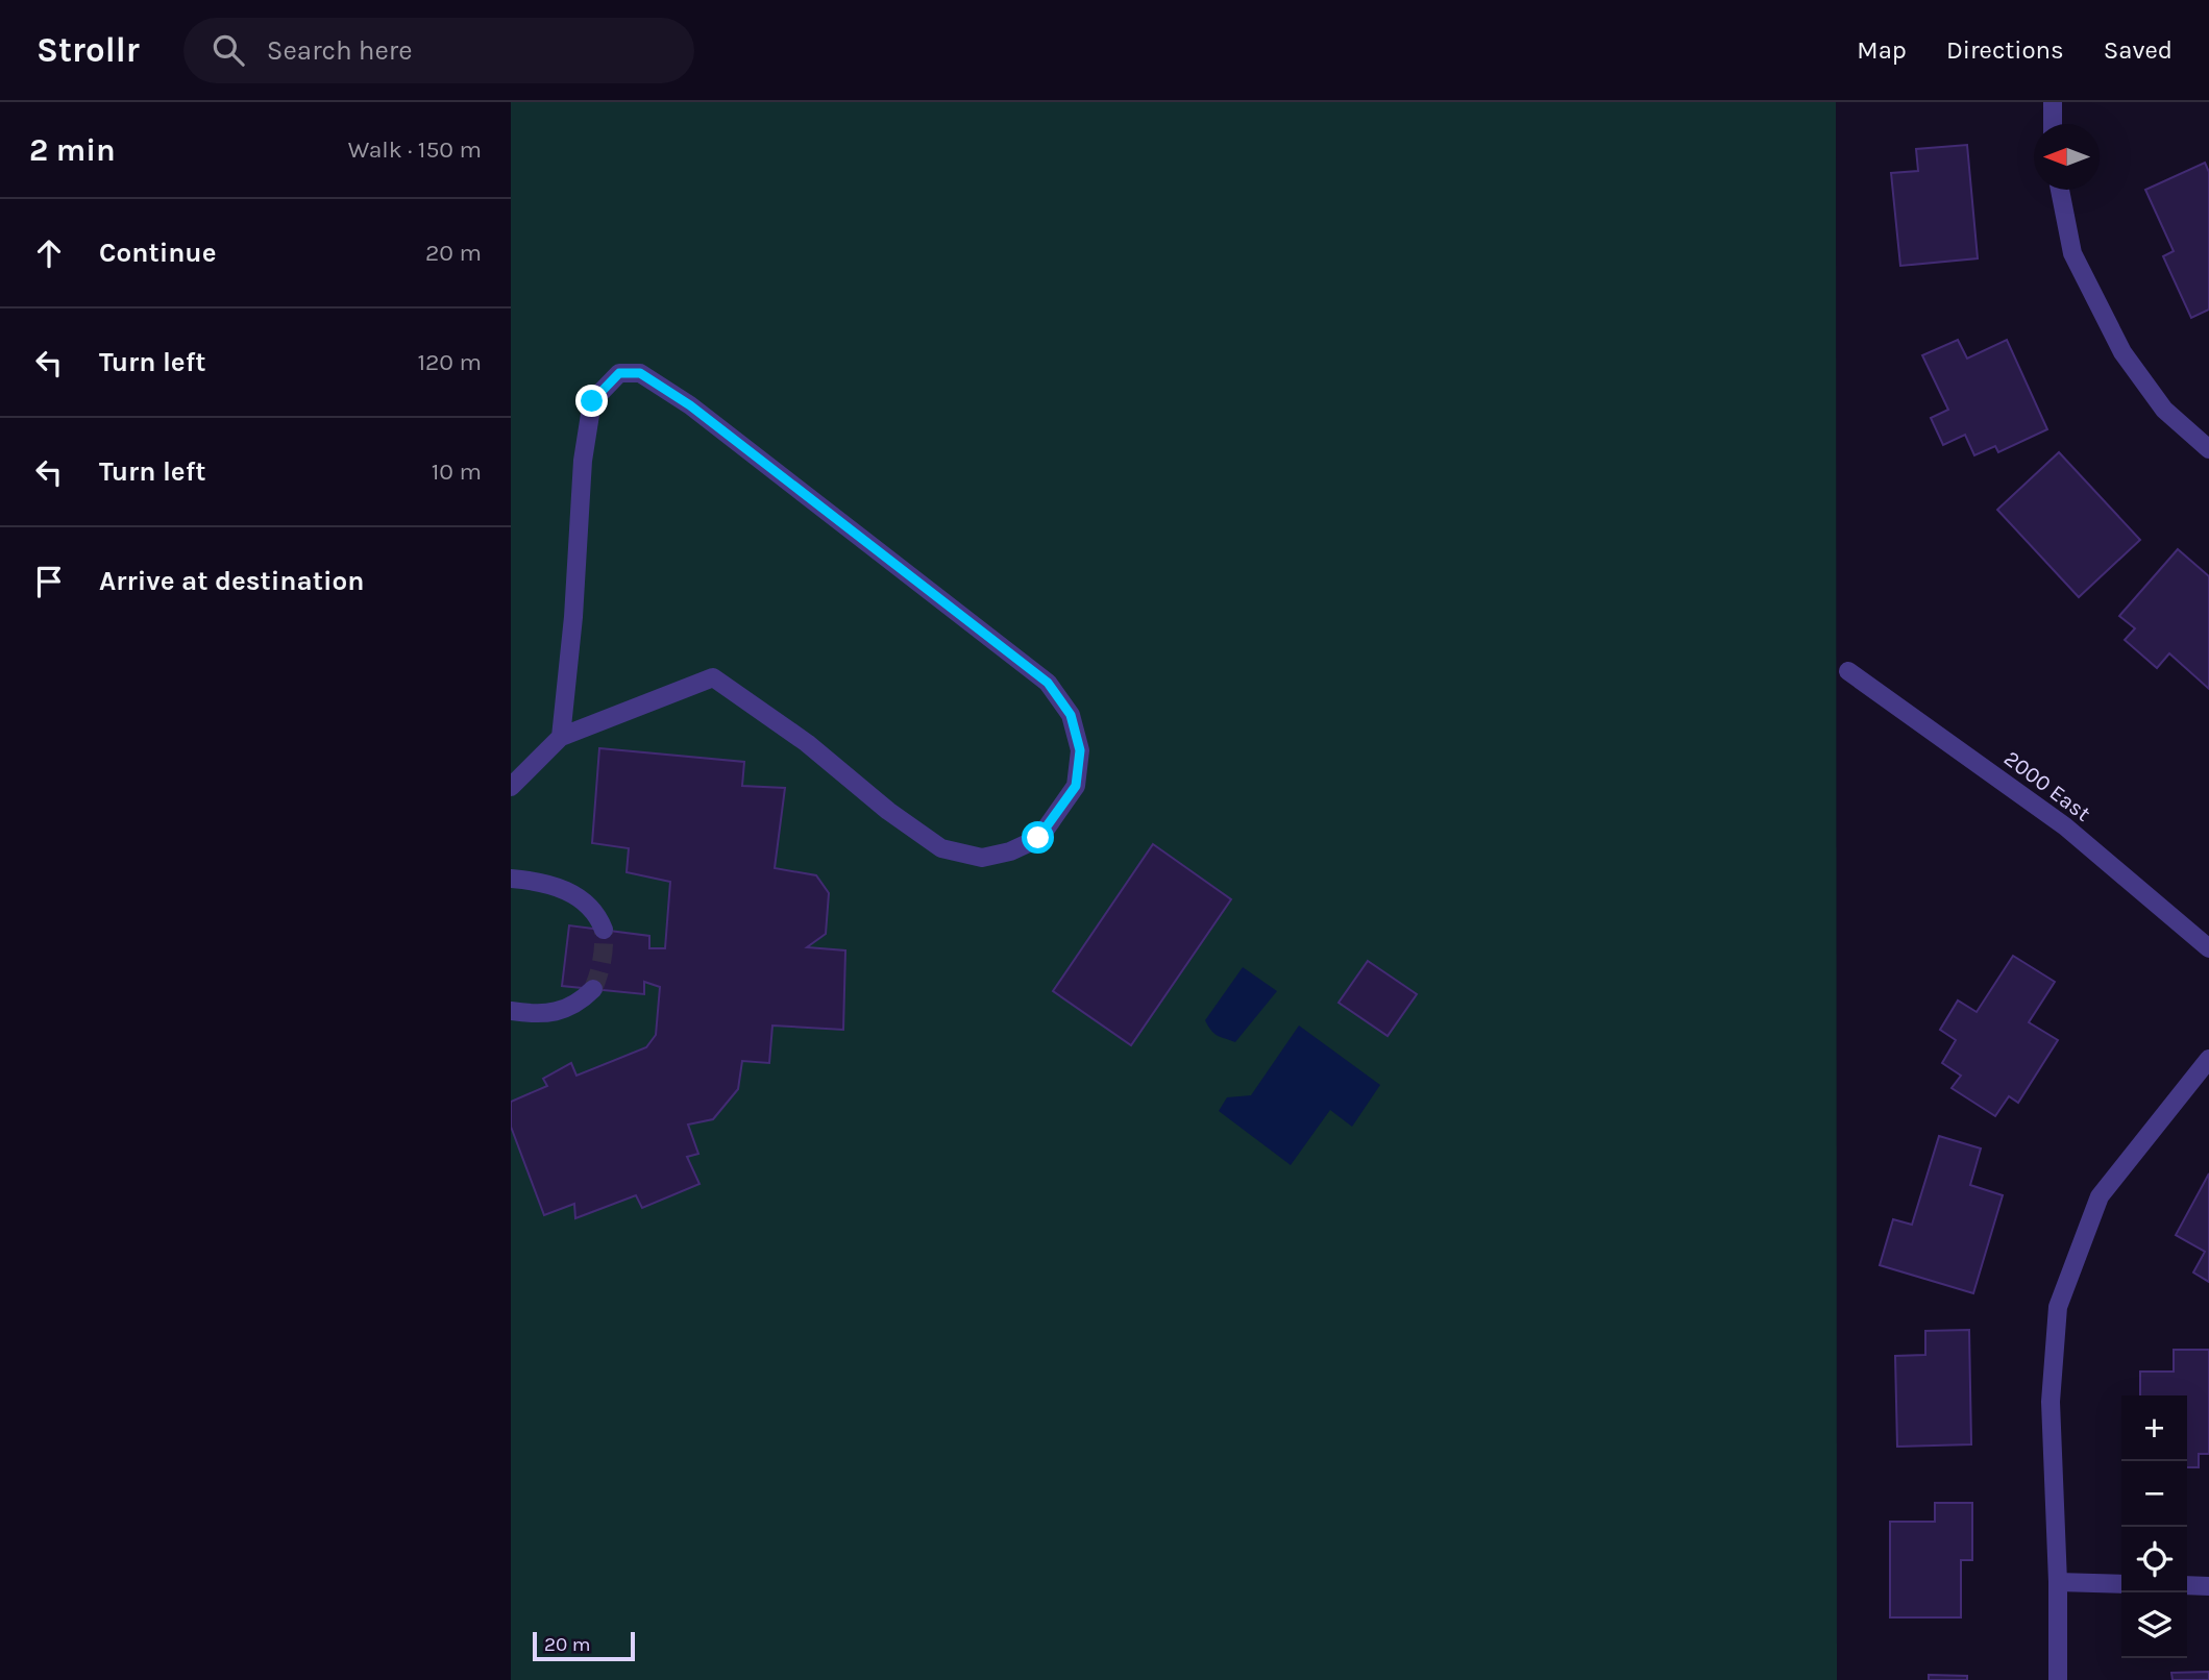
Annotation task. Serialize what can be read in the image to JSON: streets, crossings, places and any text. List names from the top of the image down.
{
  "streets": {
    "street": ["2000 East"]
  },
  "scale_bar": "20 m",
  "north": "left",
  "page": {
    "header": "Strollr",
    "search": "Search here",
    "nav": ["Map", "Directions", "Saved"],
    "heading": ["2 min", "Walk · 150 m"],
    "list": [
      ["Continue", "20 m"],
      ["Turn left", "120 m"],
      ["Turn left", "10 m"],
      "Arrive at destination"
    ],
    "map_buttons": ["+", "−"],
    "scale": "20 m"
  }
}
